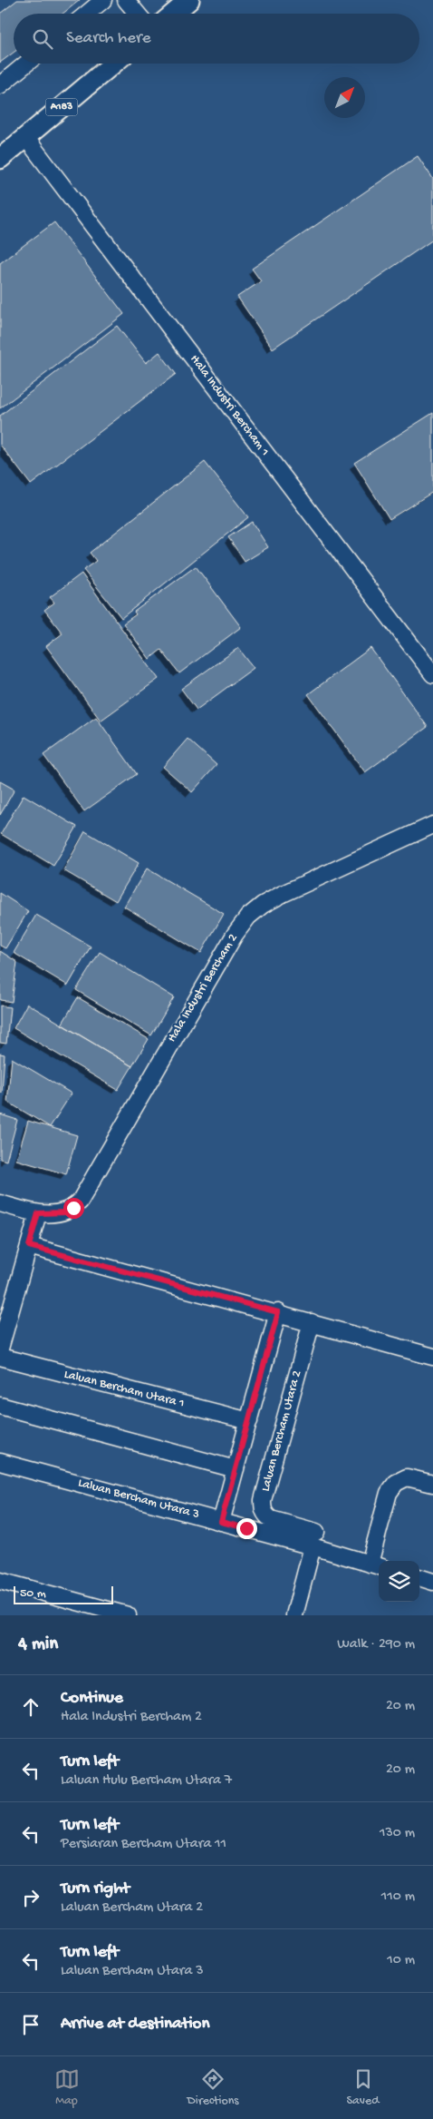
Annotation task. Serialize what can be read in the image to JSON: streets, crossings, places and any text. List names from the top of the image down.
{
  "streets": {
    "main road": ["A183"],
    "street": [
      "Hala Industri Bercham 1",
      "Hala Industri Bercham 2",
      "Laluan Bercham Utara 1",
      "Laluan Bercham Utara 2",
      "Laluan Bercham Utara 3"
    ]
  },
  "crossings": [
    ["A183", "Hala Industri Bercham 1"],
    ["Laluan Bercham Utara 2", "Laluan Bercham Utara 3"]
  ],
  "scale_bar": "50 m",
  "north": "top right",
  "page": {
    "search": "Search here",
    "scale": "50 m",
    "heading": ["4 min", "Walk · 290 m"],
    "list": [
      ["Continue", "Hala Industri Bercham 2", "20 m"],
      ["Turn left", "Laluan Hulu Bercham Utara 7", "20 m"],
      ["Turn left", "Persiaran Bercham Utara 11", "130 m"],
      ["Turn right", "Laluan Bercham Utara 2", "110 m"],
      ["Turn left", "Laluan Bercham Utara 3", "10 m"],
      "Arrive at destination"
    ],
    "nav": ["Map", "Directions", "Saved"]
  }
}
